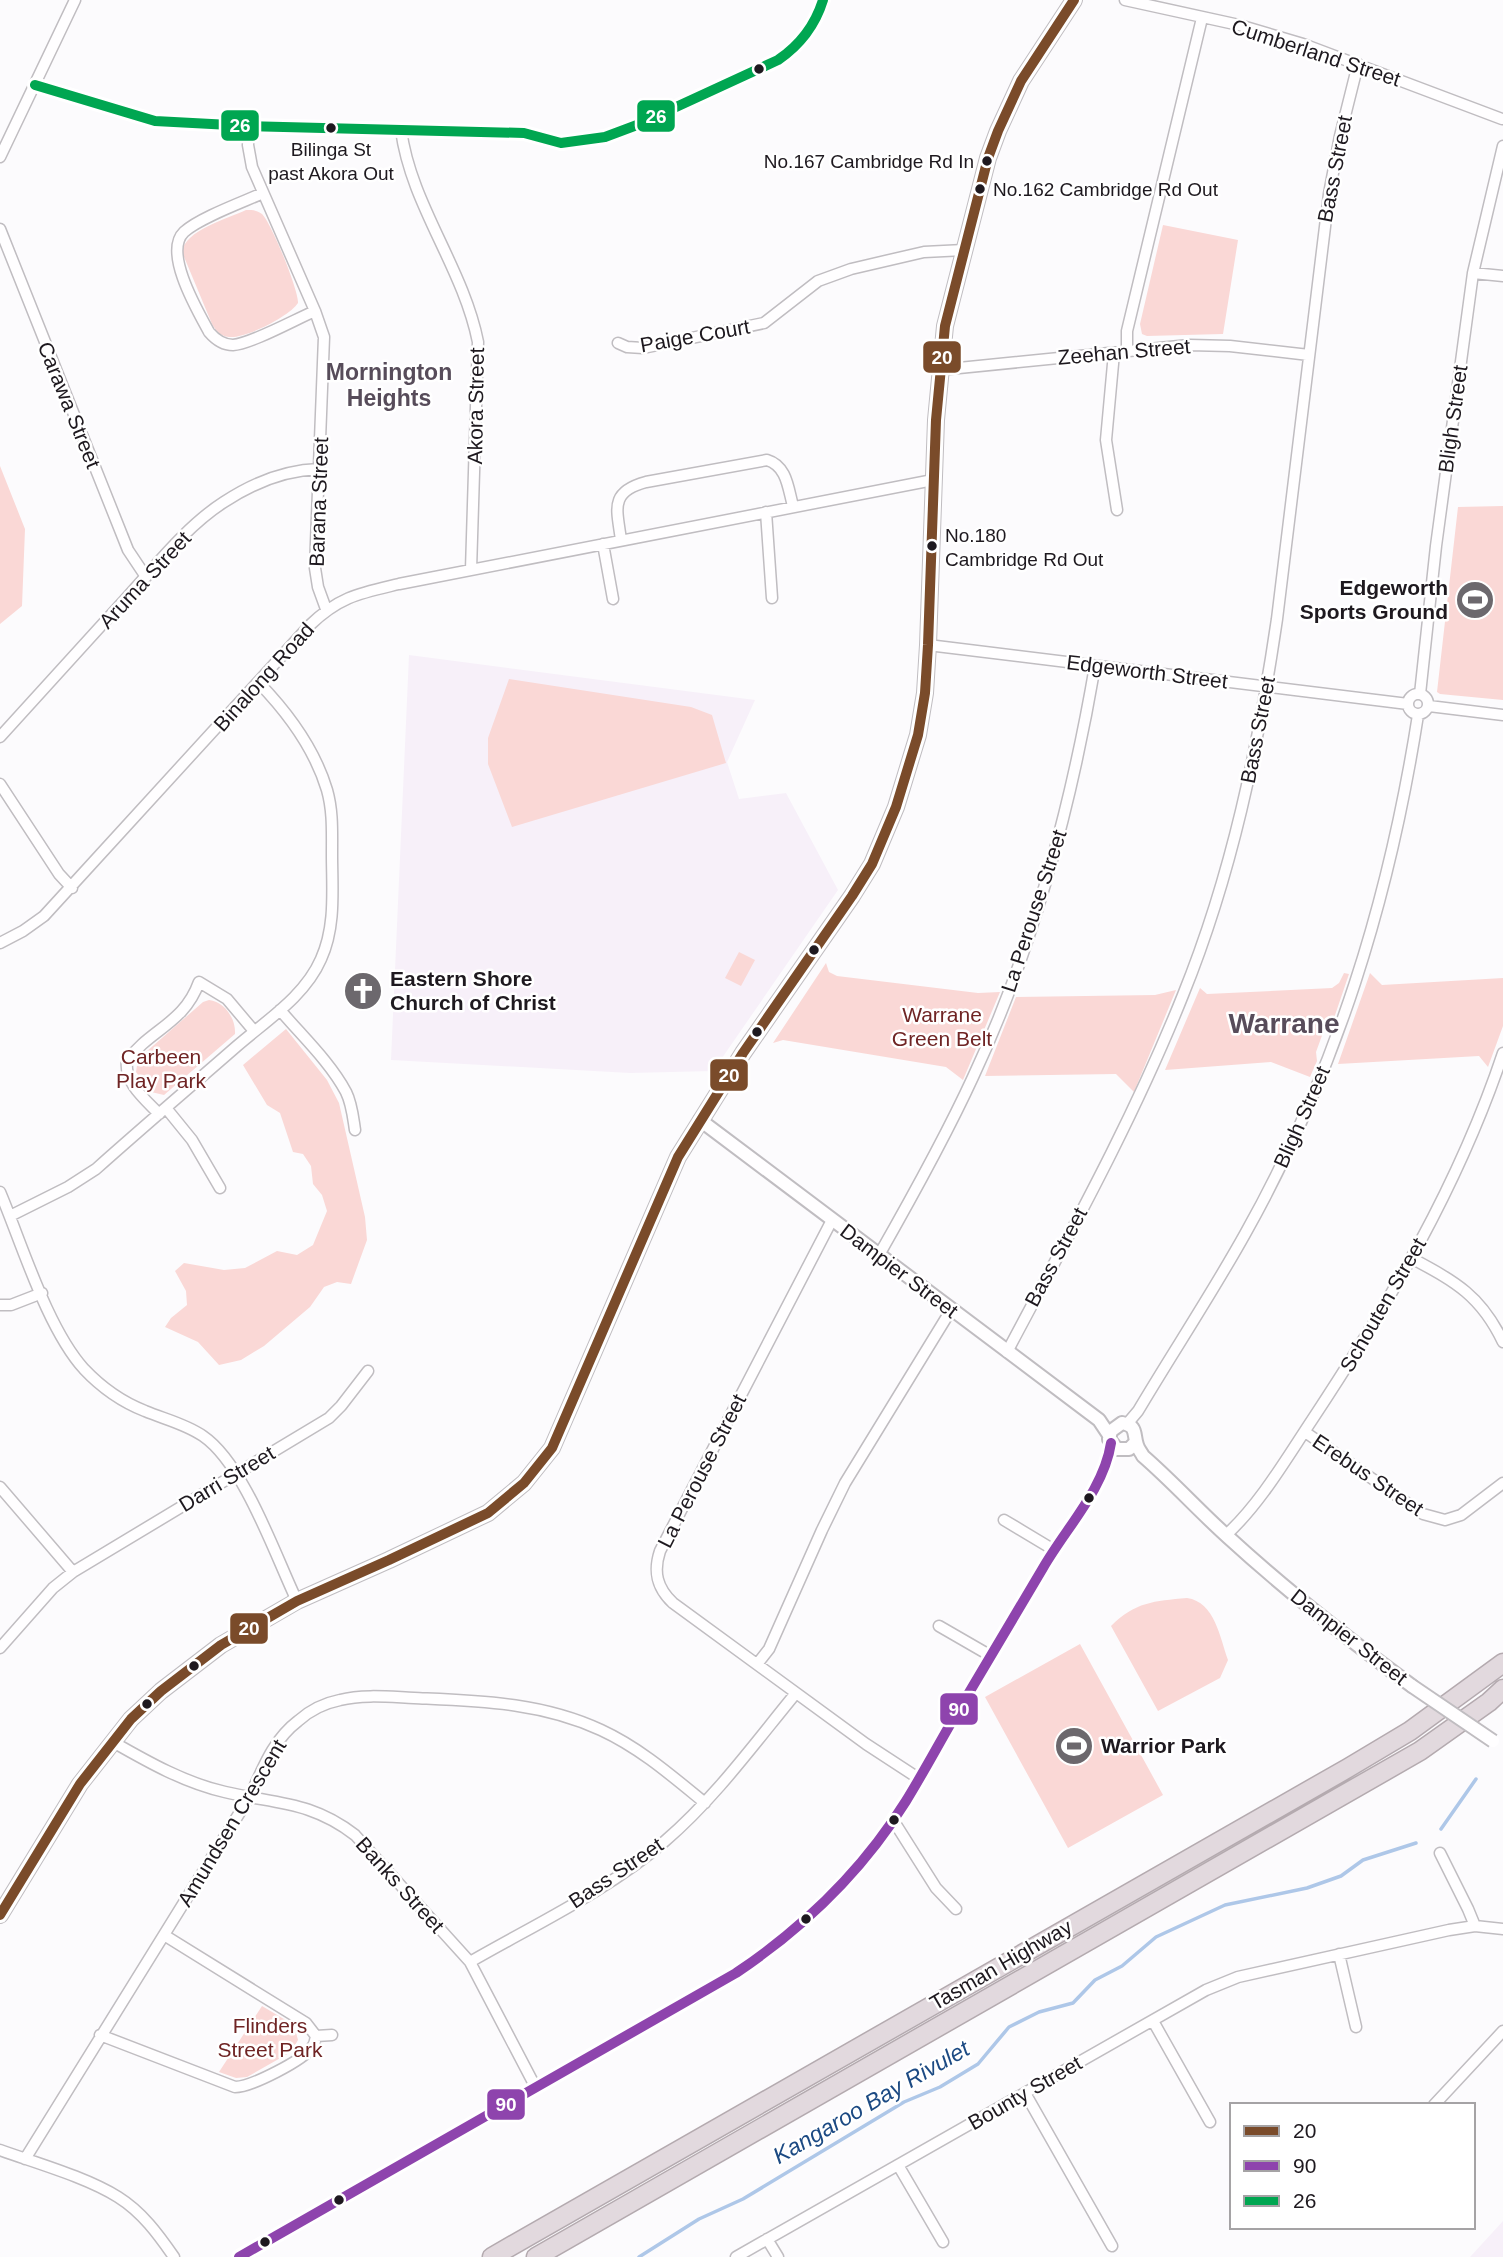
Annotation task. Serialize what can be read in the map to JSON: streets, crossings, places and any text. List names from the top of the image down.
{
  "streets": {
    "highway": ["Tasman Highway"],
    "street": [
      "Cumberland Street",
      "Bass Street",
      "Paige Court",
      "Zeehan Street",
      "Carawa Street",
      "Akora Street",
      "Bligh Street",
      "Barana Street",
      "Aruma Street",
      "Edgeworth Street",
      "Binalong Road",
      "La Perouse Street",
      "Dampier Street",
      "Schouten Street",
      "Erebus Street",
      "Darri Street",
      "Amundsen Crescent",
      "Banks Street",
      "Bounty Street"
    ]
  },
  "crossings": [
    ["Cumberland Street", "Bass Street"],
    ["Bass Street", "Zeehan Street"],
    ["Bass Street", "Edgeworth Street"],
    ["Bass Street", "La Perouse Street"],
    ["Bass Street", "Dampier Street"],
    ["Bass Street", "Amundsen Crescent"],
    ["Bass Street", "Banks Street"],
    ["Carawa Street", "Aruma Street"],
    ["Akora Street", "Binalong Road"],
    ["Bligh Street", "Edgeworth Street"],
    ["Bligh Street", "Dampier Street"],
    ["Barana Street", "Aruma Street"],
    ["Barana Street", "Binalong Road"],
    ["Edgeworth Street", "La Perouse Street"],
    ["La Perouse Street", "Dampier Street"],
    ["Dampier Street", "Schouten Street"],
    ["Schouten Street", "Erebus Street"],
    ["Amundsen Crescent", "Banks Street"]
  ],
  "districts": ["Mornington Heights", "Warrane"],
  "water": ["Kangaroo Bay Rivulet"],
  "parks": ["Warrane Green Belt", "Carbeen Play Park", "Flinders Street Park"],
  "places": {
    "other": [
      "Bilinga St past Akora Out",
      "No.167 Cambridge Rd In",
      "No.162 Cambridge Rd Out",
      "No.180 Cambridge Rd Out"
    ],
    "sports": ["Edgeworth Sports Ground", "Warrior Park"],
    "church": ["Eastern Shore Church of Christ"]
  },
  "lines": ["transit line 20", "transit line 26", "transit line 90"],
  "legend": ["20", "90", "26"]
}
